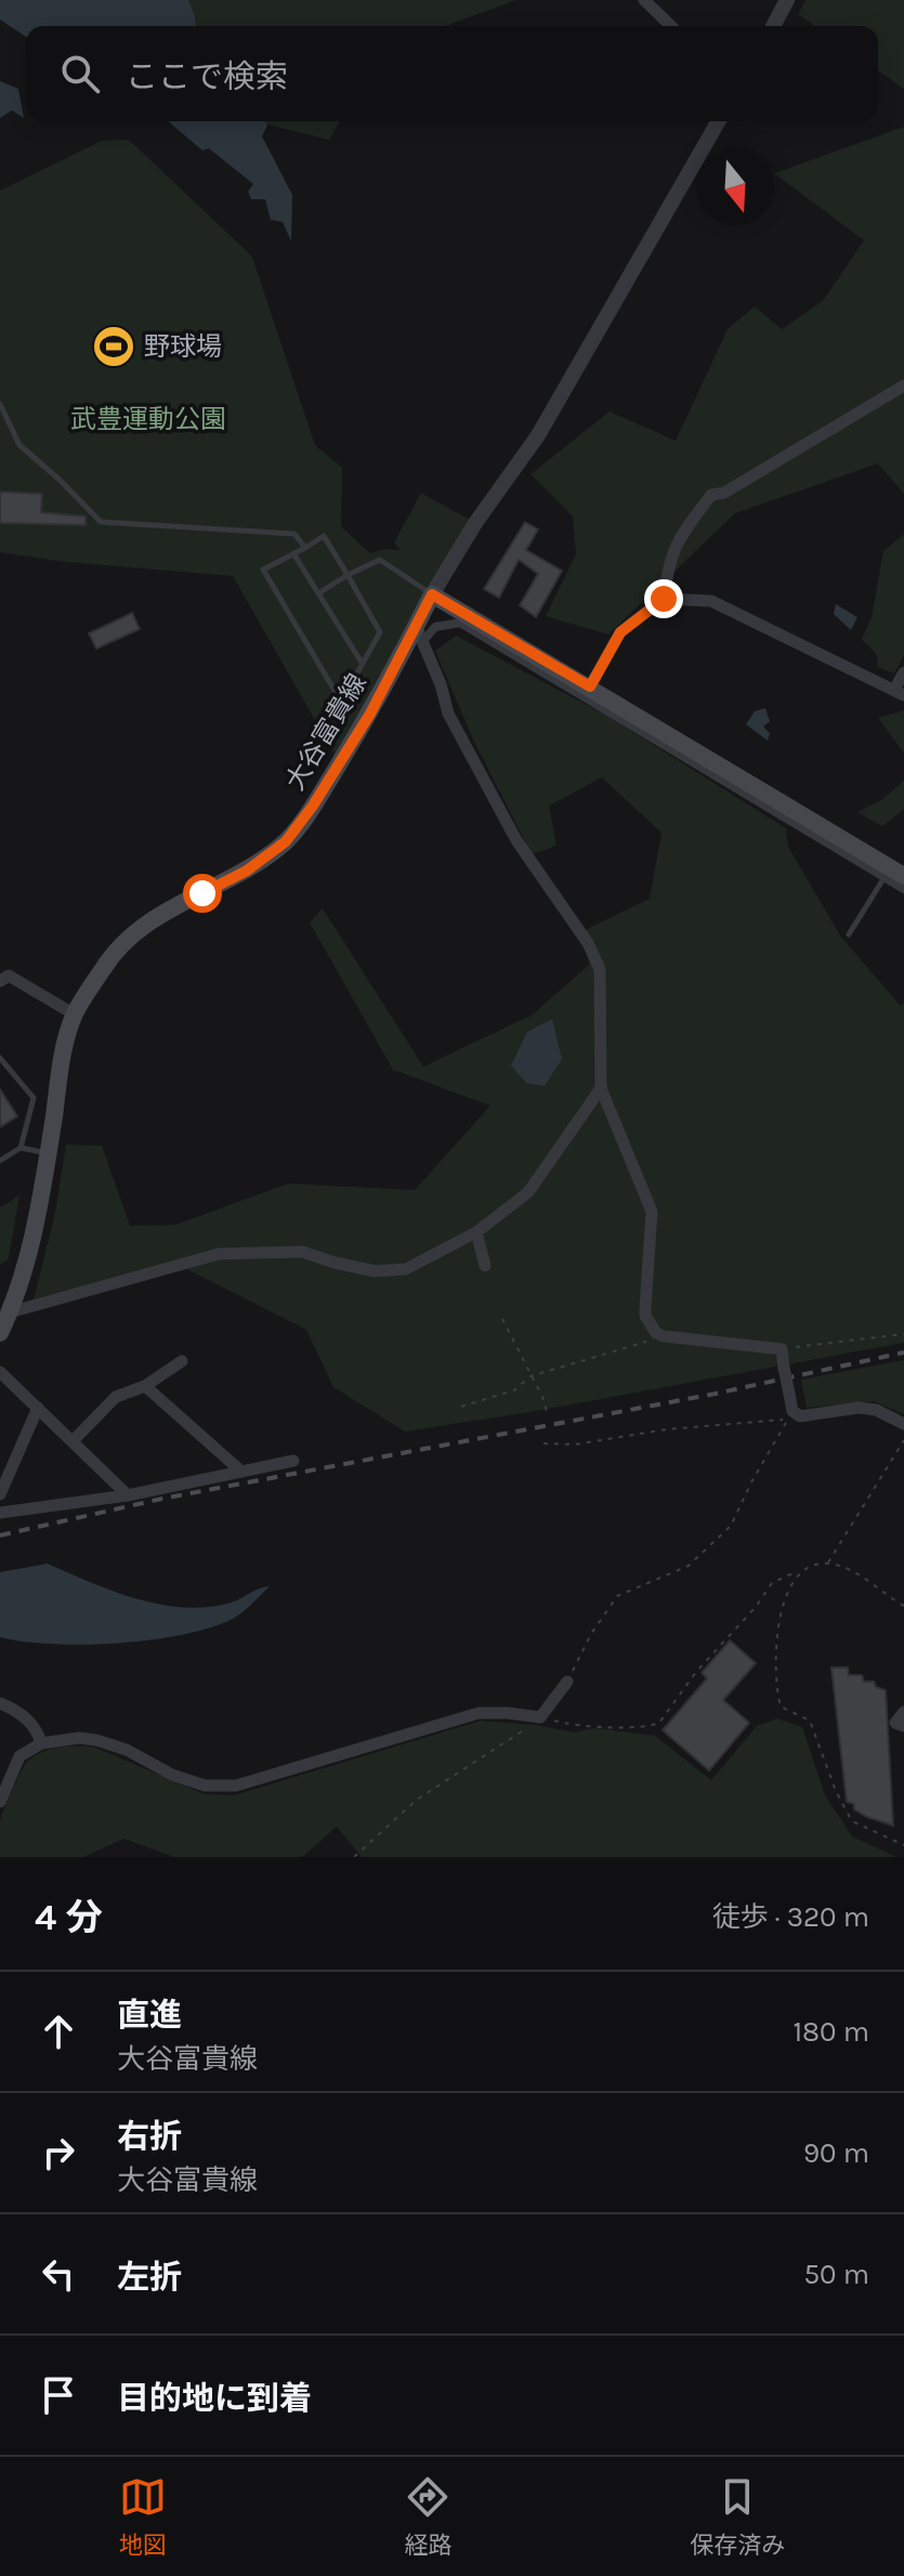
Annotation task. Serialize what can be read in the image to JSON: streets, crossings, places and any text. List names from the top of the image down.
{
  "streets": {
    "main road": ["大谷富貴線"]
  },
  "parks": ["武豊運動公園"],
  "places": {
    "sports": ["野球場"]
  },
  "north": "bottom",
  "page": {
    "search": "ここで検索",
    "heading": ["4 分", "徒歩 · 320 m"],
    "list": [
      ["直進", "大谷富貴線", "180 m"],
      ["右折", "大谷富貴線", "90 m"],
      ["左折", "50 m"],
      "目的地に到着"
    ],
    "nav": ["地図", "経路", "保存済み"]
  }
}
